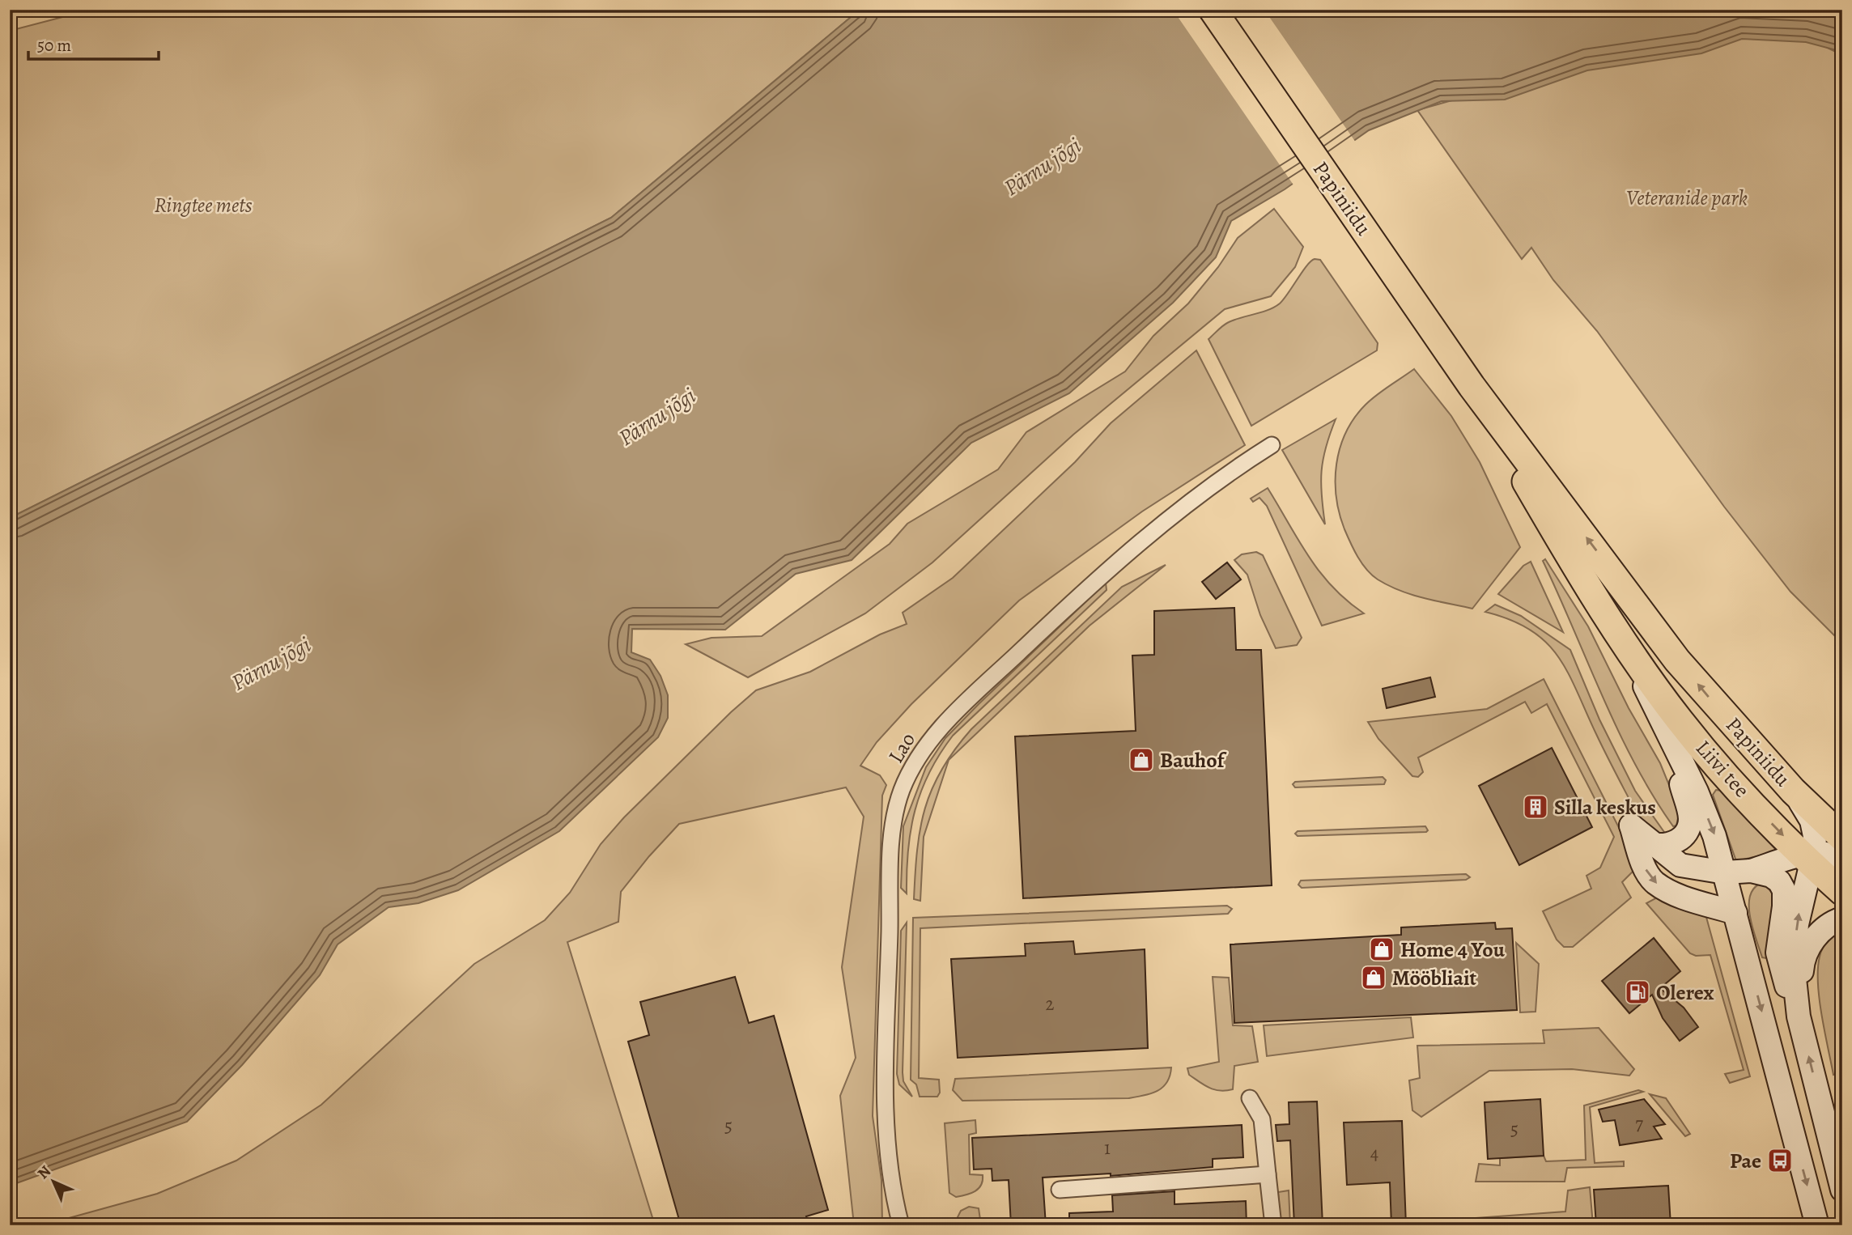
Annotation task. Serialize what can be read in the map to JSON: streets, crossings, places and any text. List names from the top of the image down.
{
  "streets": {
    "highway": ["Papiniidu", "Liivi tee"],
    "street": ["Lao"]
  },
  "crossings": [
    ["Papiniidu", "Liivi tee"]
  ],
  "one_way": ["Liivi tee"],
  "water": ["Pärnu jõgi"],
  "parks": ["Veteranide park", "Ringtee mets"],
  "places": {
    "shop": ["Bauhof", "Home 4 You", "Mööbliait"],
    "building": ["Silla keskus"],
    "fuel station": ["Olerex"],
    "bus stop": ["Pae"]
  },
  "house_numbers": [
    "2",
    "7",
    "5",
    "5",
    "1",
    "4"
  ],
  "scale_bar": "50 m",
  "north": "top left"
}
